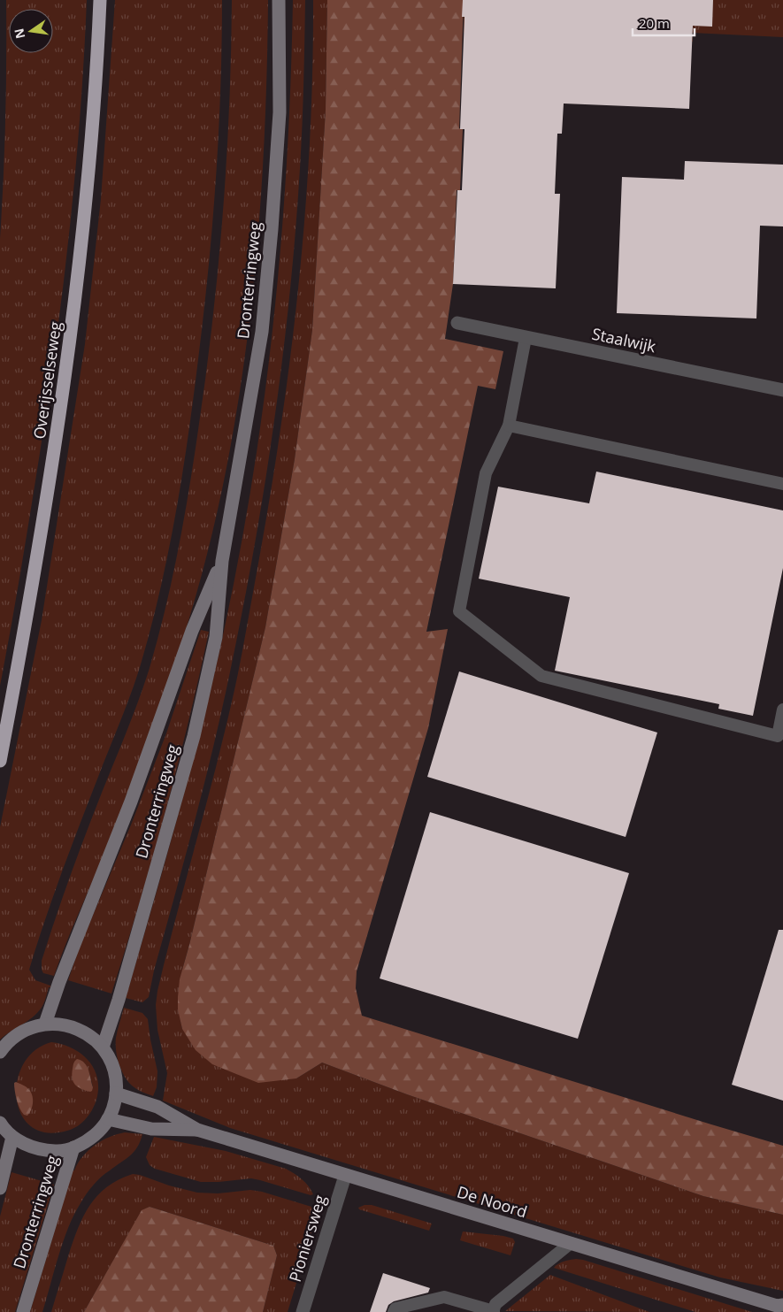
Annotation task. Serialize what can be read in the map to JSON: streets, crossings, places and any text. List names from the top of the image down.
{
  "streets": {
    "highway": ["Overijsselseweg"],
    "main road": ["Dronterringweg", "De Noord"],
    "street": ["Staalwijk", "Pioniersweg"]
  },
  "crossings": [
    ["De Noord", "Pioniersweg"]
  ],
  "scale_bar": "20 m",
  "north": "left"
}
